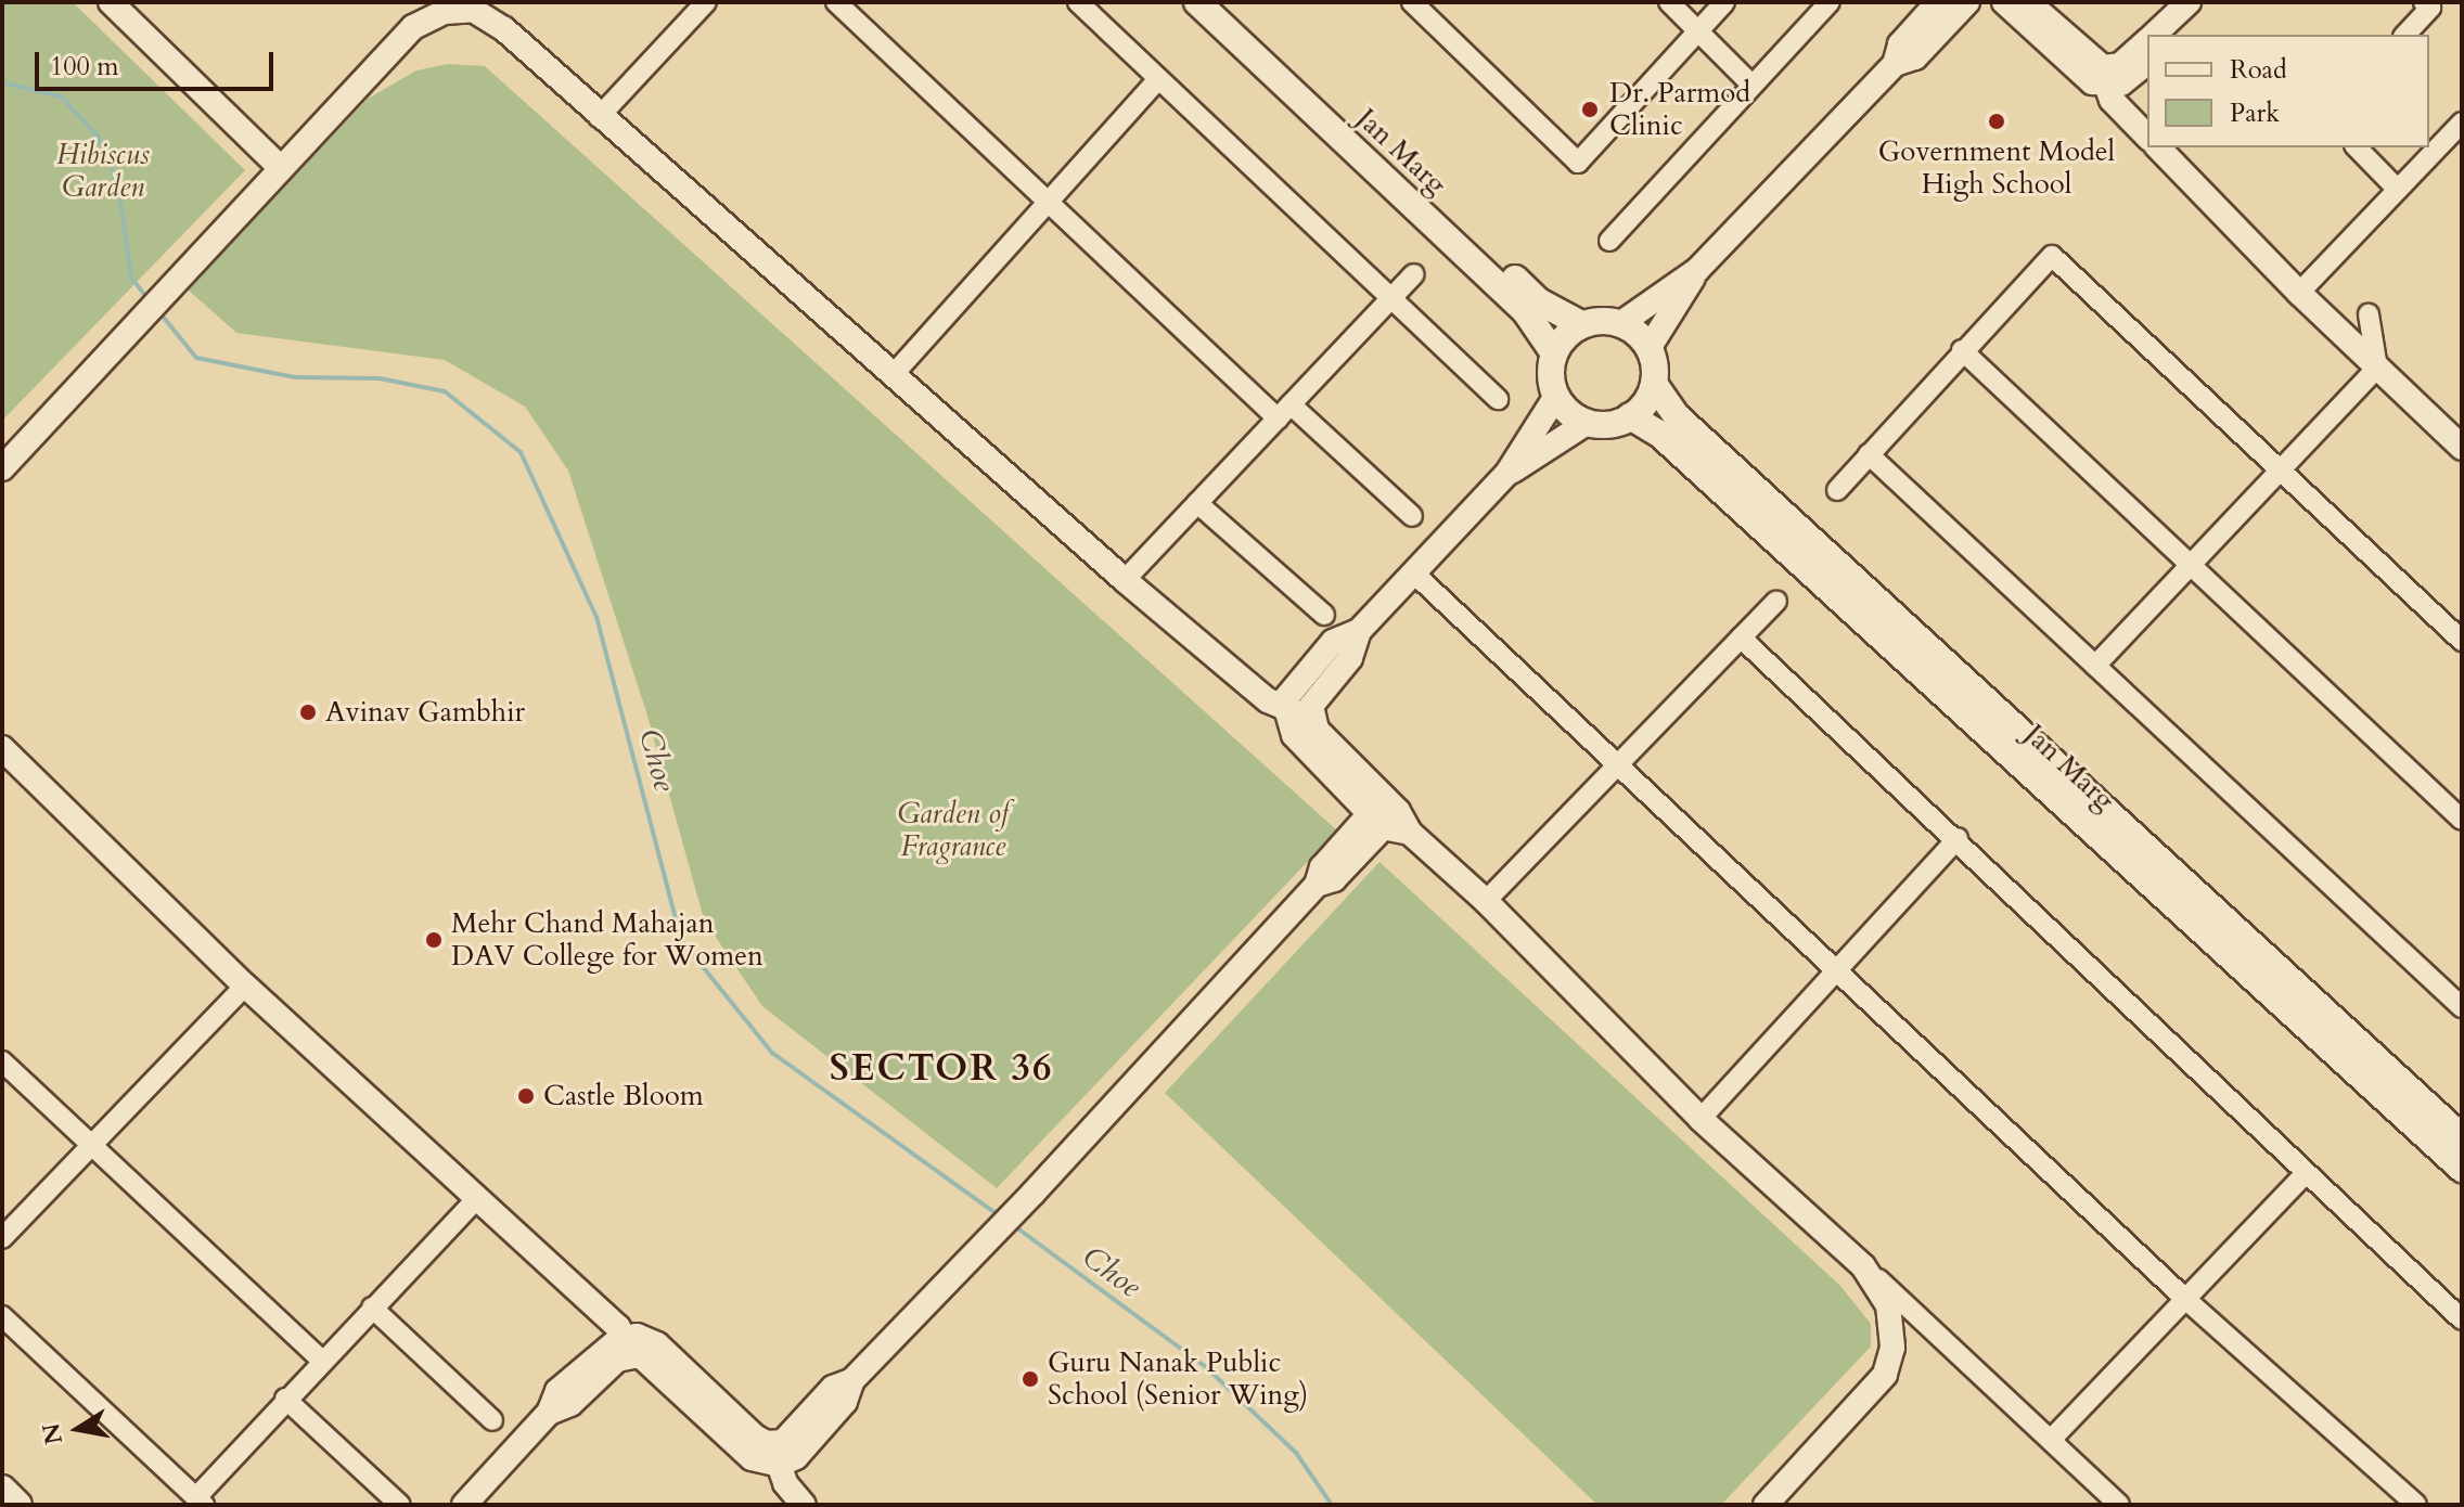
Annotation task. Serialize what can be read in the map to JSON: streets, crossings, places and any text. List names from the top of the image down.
{
  "streets": {
    "main road": ["Jan Marg"]
  },
  "districts": ["SECTOR 36"],
  "water": ["Choe"],
  "parks": ["Hibiscus Garden", "Garden of Fragrance"],
  "places": [
    "Dr. Parmod Clinic",
    "Government Model High School",
    "Avinav Gambhir",
    "Mehr Chand Mahajan DAV College for Women",
    "Castle Bloom",
    "Guru Nanak Public School (Senior Wing)"
  ],
  "legend": ["Road", "Park"],
  "scale_bar": "100 m",
  "north": "left"
}
